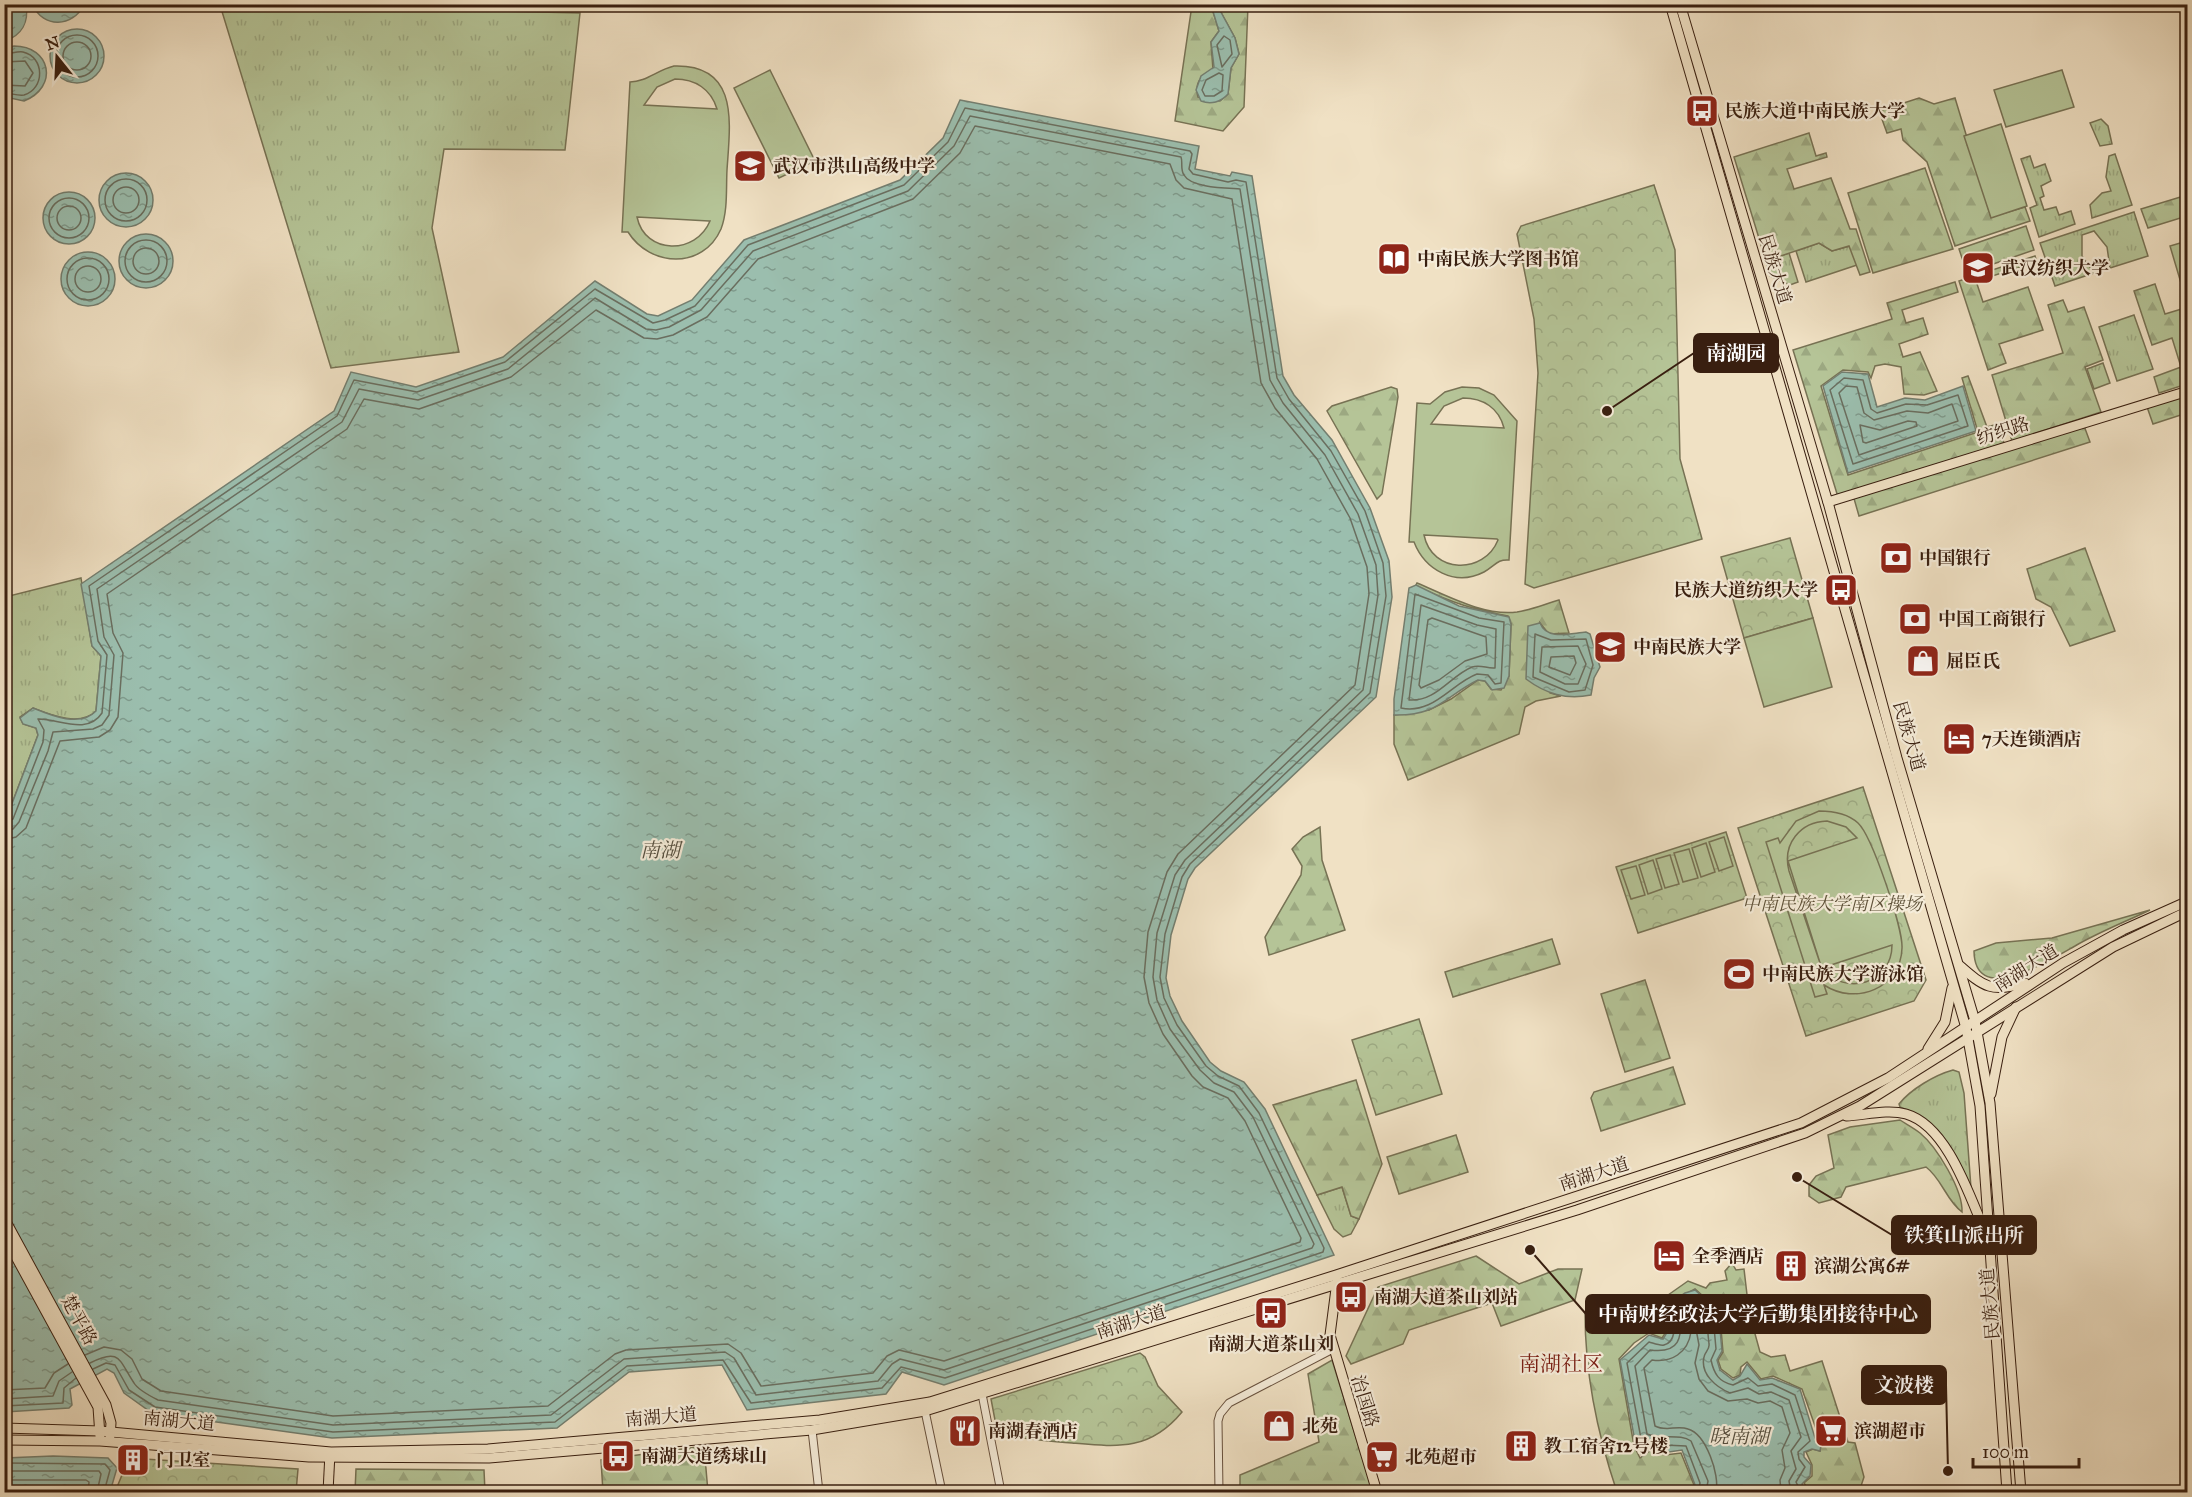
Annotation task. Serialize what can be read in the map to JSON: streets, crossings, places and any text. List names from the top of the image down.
{
  "streets": {
    "main road": [
      "民族大道",
      "纺织路",
      "南湖大道",
      "楚平路",
      "治国路"
    ]
  },
  "crossings": [
    ["民族大道", "纺织路"],
    ["民族大道", "南湖大道"],
    ["南湖大道", "楚平路"],
    ["南湖大道", "治国路"]
  ],
  "districts": ["南湖社区"],
  "water": ["南湖", "晓南湖"],
  "parks": ["中南民族大学南区操场"],
  "places": {
    "bus stop": [
      "民族大道中南民族大学",
      "民族大道纺织大学",
      "南湖大道茶山刘站",
      "南湖大道茶山刘",
      "南湖大道绣球山"
    ],
    "school or university": ["武汉市洪山高级中学", "武汉纺织大学", "中南民族大学"],
    "library": ["中南民族大学图书馆"],
    "other": [
      "南湖园",
      "铁箕山派出所",
      "中南财经政法大学后勤集团接待中心",
      "文波楼"
    ],
    "bank": ["中国银行", "中国工商银行"],
    "shop": ["屈臣氏", "北苑"],
    "hotel": ["7天连锁酒店", "全季酒店"],
    "sports": ["中南民族大学游泳馆"],
    "building": ["滨湖公寓6#", "教工宿舍12号楼", "门卫室"],
    "restaurant": ["南湖春酒店"],
    "supermarket": ["滨湖超市", "北苑超市"]
  },
  "scale_bar": "100 m",
  "north": "top"
}
